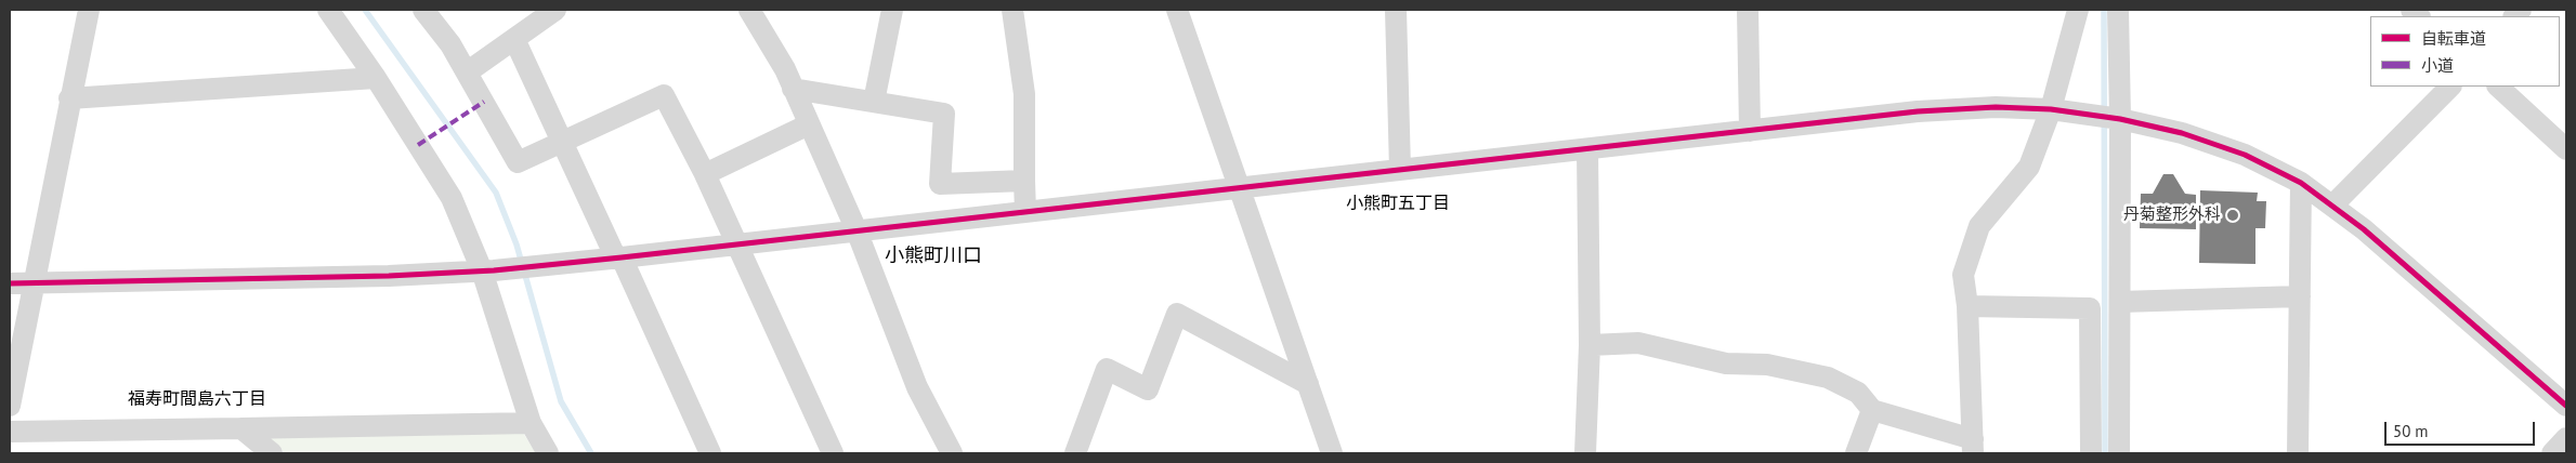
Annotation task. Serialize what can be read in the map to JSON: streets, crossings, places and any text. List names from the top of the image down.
{
  "districts": ["小熊町五丁目", "小熊町川口", "福寿町間島六丁目"],
  "places": ["丹菊整形外科"],
  "legend": ["自転車道", "小道"],
  "scale_bar": "50 m"
}
